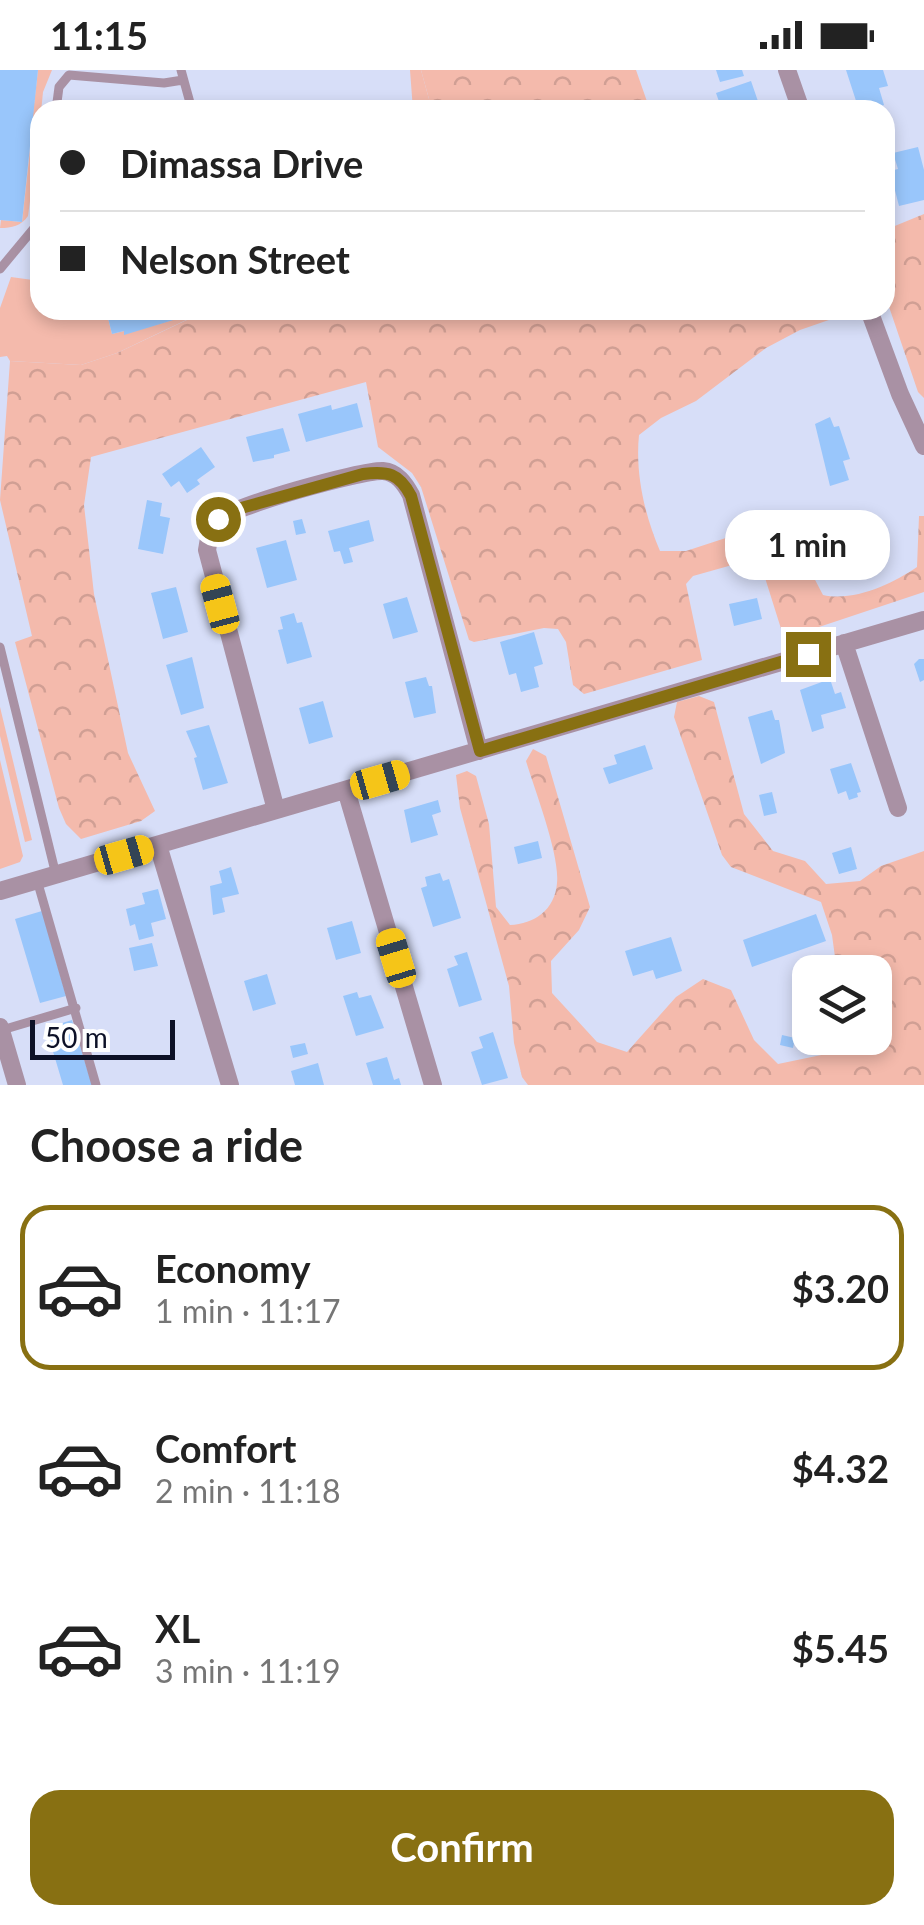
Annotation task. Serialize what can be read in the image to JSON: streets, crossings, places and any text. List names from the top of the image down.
{
  "scale_bar": "50 m",
  "page": {
    "status": "11:15",
    "banner": ["Dimassa Drive", "Nelson Street"],
    "bubble": "1 min",
    "scale": "50 m",
    "heading": "Choose a ride",
    "list": [
      {
        "name": "Economy",
        "note": "1 min · 11:17",
        "value": "$3.20"
      },
      {
        "name": "Comfort",
        "note": "2 min · 11:18",
        "value": "$4.32"
      },
      {
        "name": "XL",
        "note": "3 min · 11:19",
        "value": "$5.45"
      }
    ],
    "buttons": "Confirm"
  }
}
